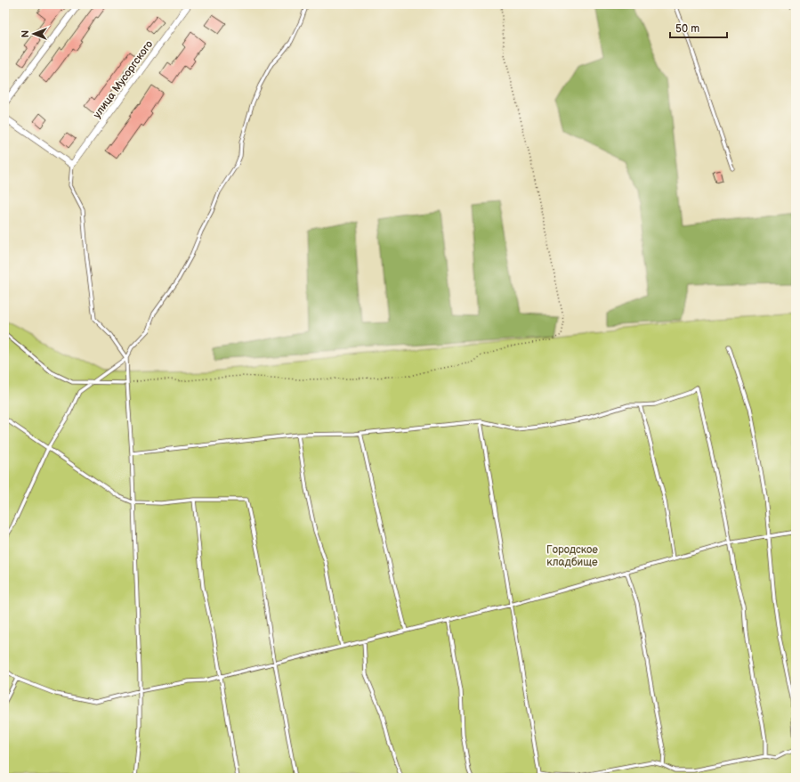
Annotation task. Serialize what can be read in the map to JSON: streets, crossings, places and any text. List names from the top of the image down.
{
  "streets": {
    "street": ["улица Мусоргского"]
  },
  "parks": ["Городское кладбище"],
  "scale_bar": "50 m",
  "north": "left"
}
